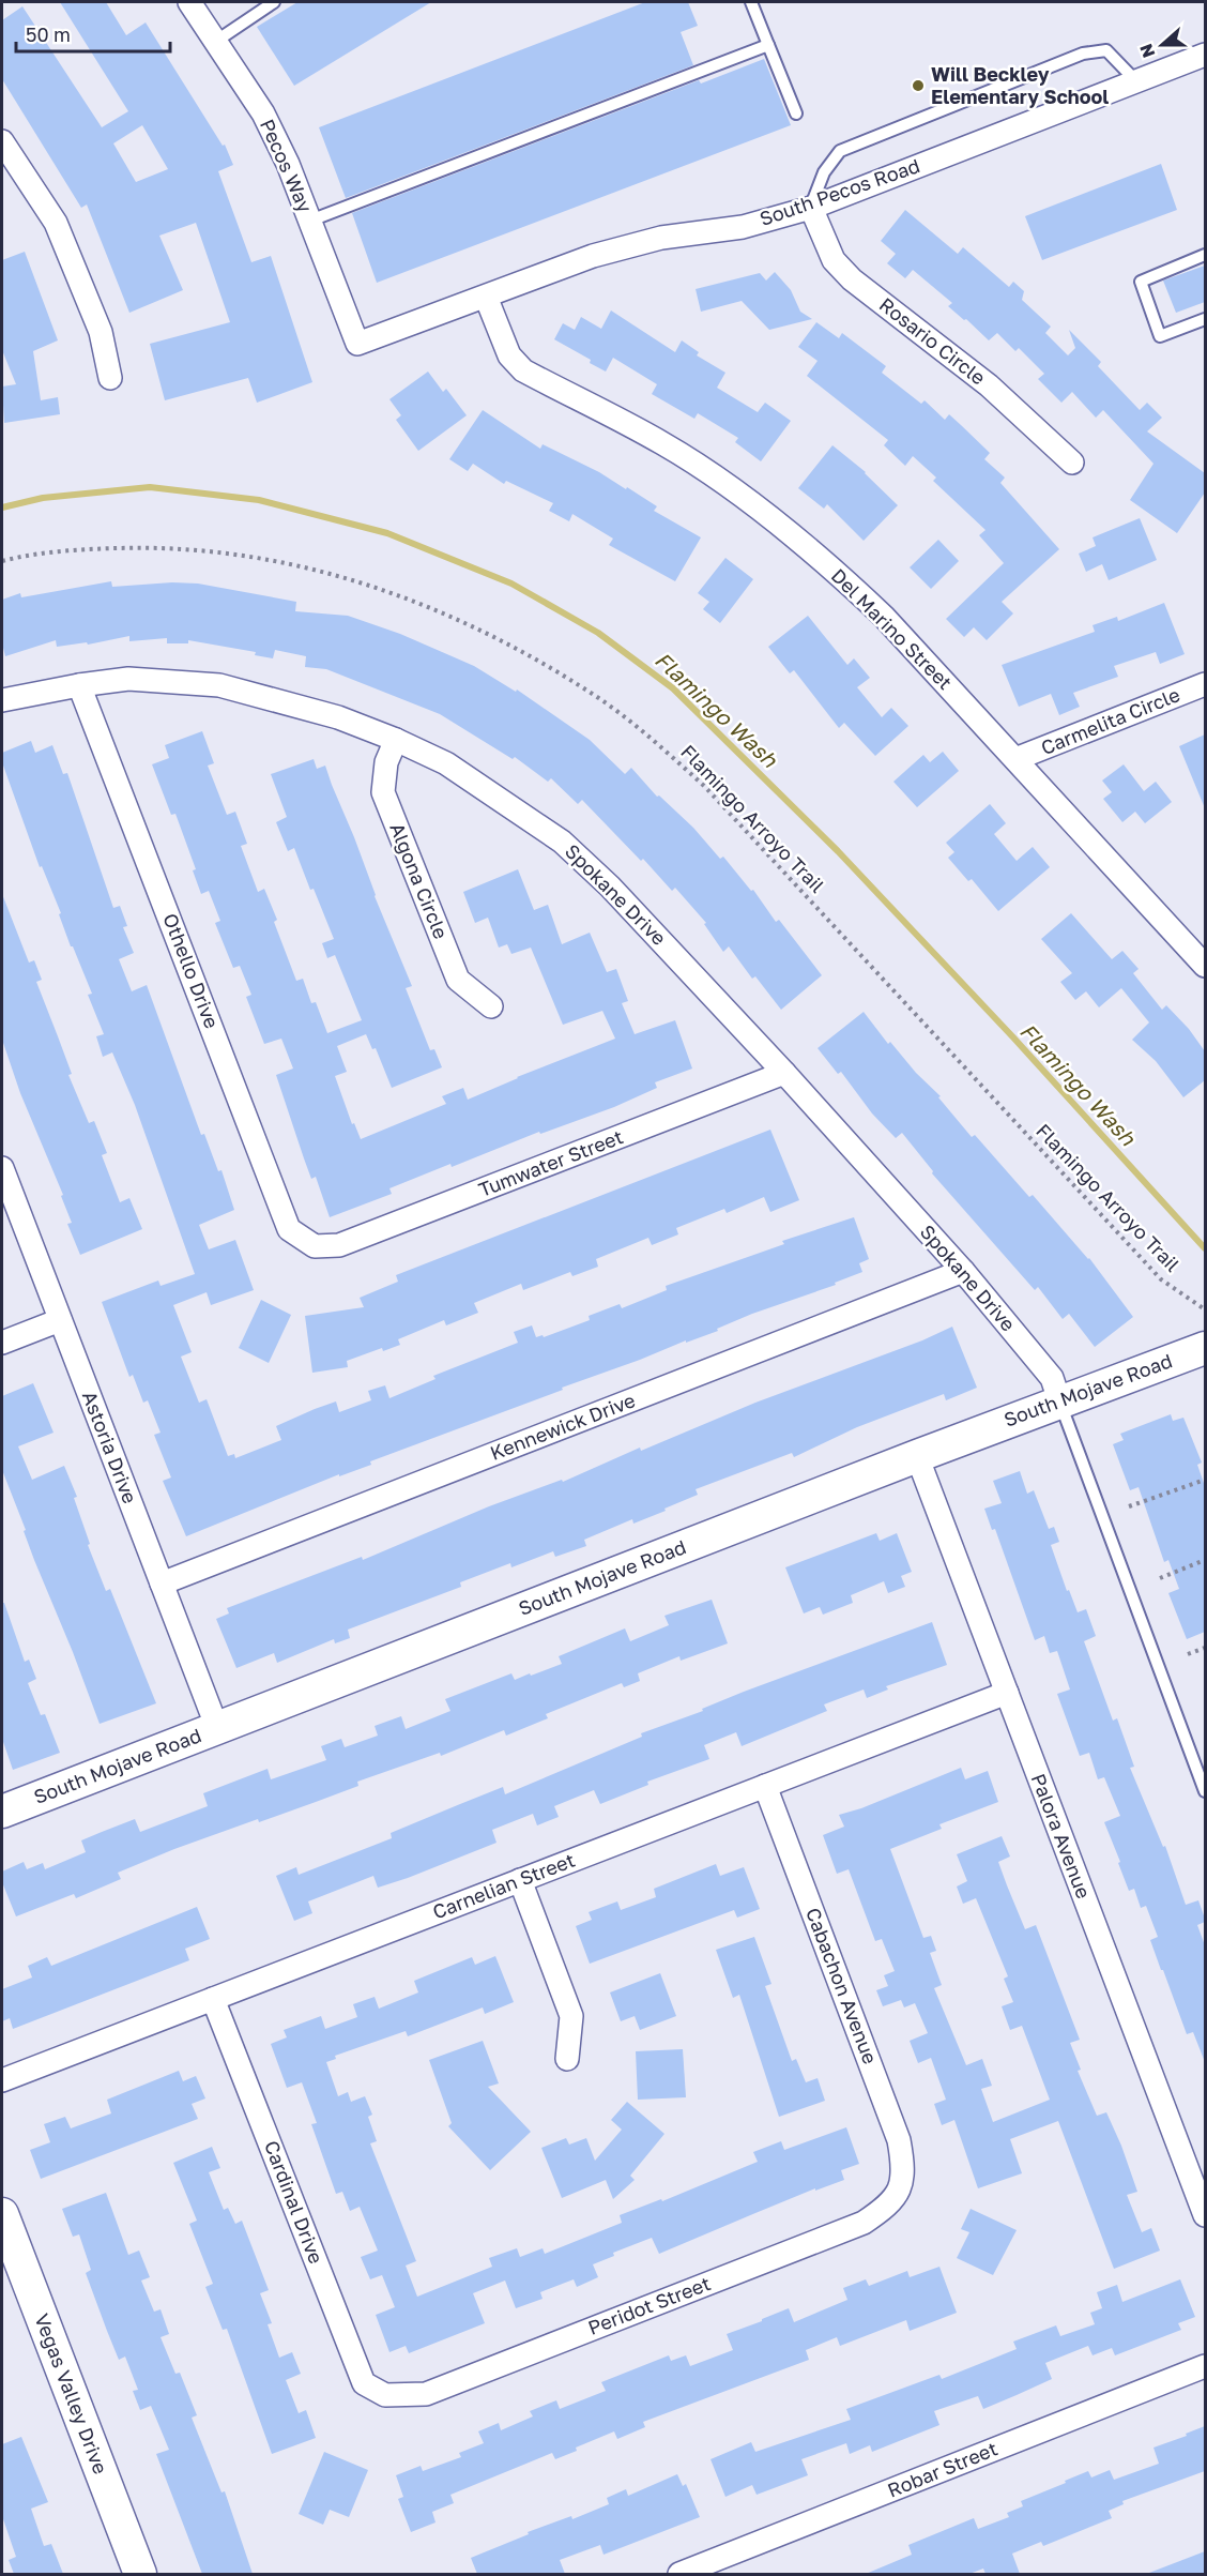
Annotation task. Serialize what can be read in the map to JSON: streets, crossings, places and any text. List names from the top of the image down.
{
  "streets": {
    "street": [
      "Pecos Way",
      "South Pecos Road",
      "Rosario Circle",
      "Del Marino Street",
      "Carmelita Circle",
      "Algona Circle",
      "Spokane Drive",
      "Othello Drive",
      "Tumwater Street",
      "South Mojave Road",
      "Kennewick Drive",
      "Astoria Drive",
      "Palora Avenue",
      "Carnelian Street",
      "Cabachon Avenue",
      "Cardinal Drive",
      "Peridot Street",
      "Vegas Valley Drive",
      "Robar Street"
    ],
    "path": ["Flamingo Arroyo Trail"]
  },
  "crossings": [
    ["Pecos Way", "South Pecos Road"],
    ["South Pecos Road", "Rosario Circle"],
    ["South Pecos Road", "Del Marino Street"],
    ["Del Marino Street", "Carmelita Circle"],
    ["Algona Circle", "Spokane Drive"],
    ["Spokane Drive", "Othello Drive"],
    ["Spokane Drive", "Tumwater Street"],
    ["Spokane Drive", "South Mojave Road"],
    ["Spokane Drive", "Kennewick Drive"],
    ["Othello Drive", "Tumwater Street"],
    ["South Mojave Road", "Astoria Drive"],
    ["South Mojave Road", "Palora Avenue"],
    ["Kennewick Drive", "Astoria Drive"],
    ["Palora Avenue", "Carnelian Street"],
    ["Carnelian Street", "Cabachon Avenue"],
    ["Carnelian Street", "Cardinal Drive"],
    ["Cabachon Avenue", "Peridot Street"],
    ["Cardinal Drive", "Peridot Street"]
  ],
  "water": ["Flamingo Wash"],
  "places": ["Will Beckley Elementary School"],
  "scale_bar": "50 m",
  "north": "left"
}
